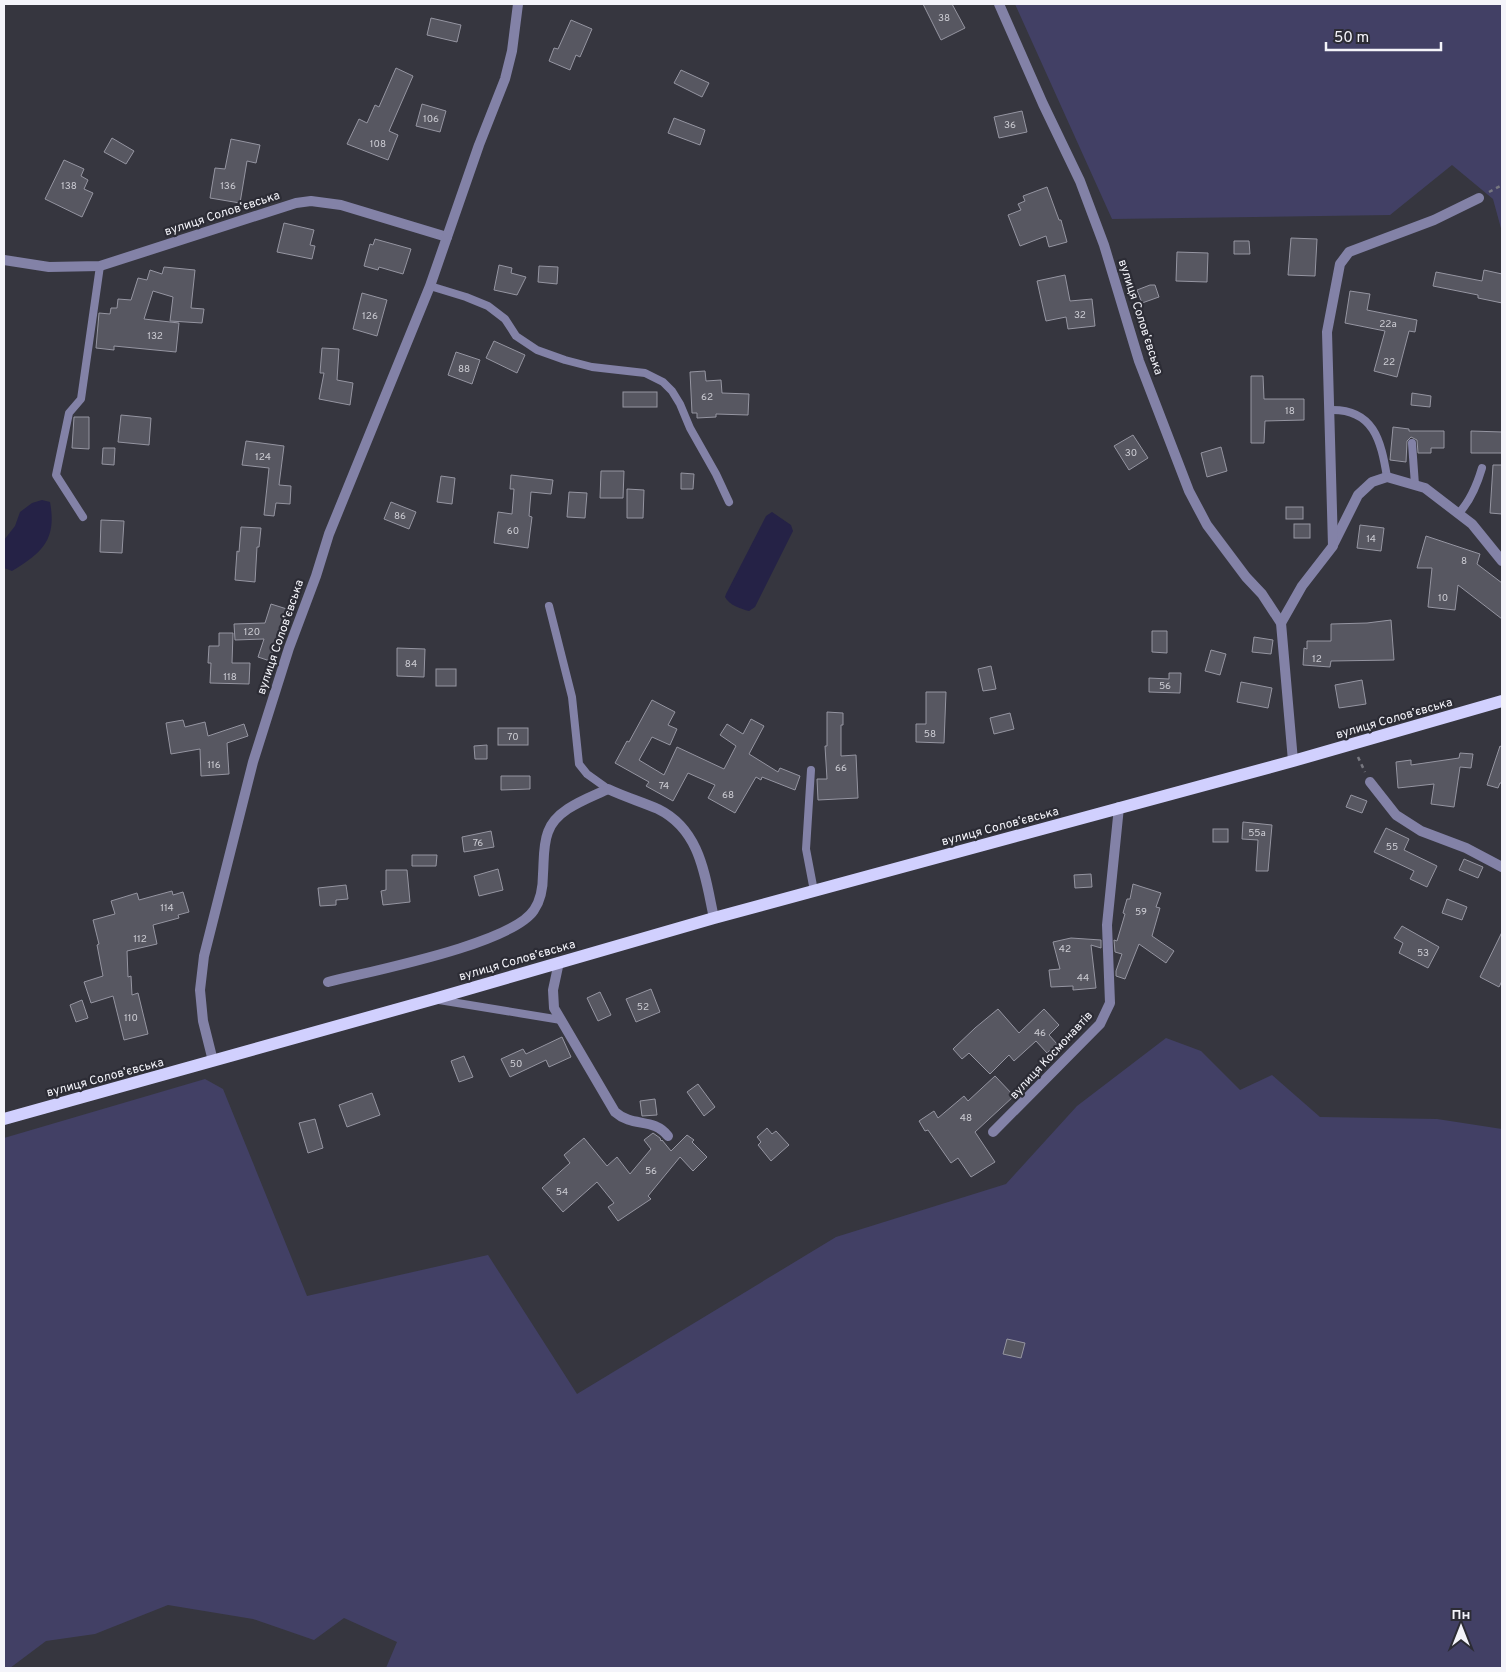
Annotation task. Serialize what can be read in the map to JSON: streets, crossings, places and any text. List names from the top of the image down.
{
  "streets": {
    "main road": ["вулиця Соловʼєвська"],
    "street": ["вулиця Космонавтів"]
  },
  "crossings": [
    ["вулиця Соловʼєвська", "вулиця Космонавтів"]
  ],
  "house_numbers": [
    "38",
    "106",
    "36",
    "108",
    "138",
    "136",
    "32",
    "126",
    "22а",
    "132",
    "22",
    "88",
    "62",
    "18",
    "30",
    "124",
    "86",
    "60",
    "14",
    "8",
    "10",
    "120",
    "12",
    "84",
    "118",
    "56",
    "58",
    "70",
    "116",
    "66",
    "74",
    "68",
    "55а",
    "76",
    "55",
    "114",
    "59",
    "112",
    "42",
    "53",
    "44",
    "52",
    "110",
    "46",
    "50",
    "48",
    "56",
    "54"
  ],
  "scale_bar": "50 m",
  "north": "top"
}
